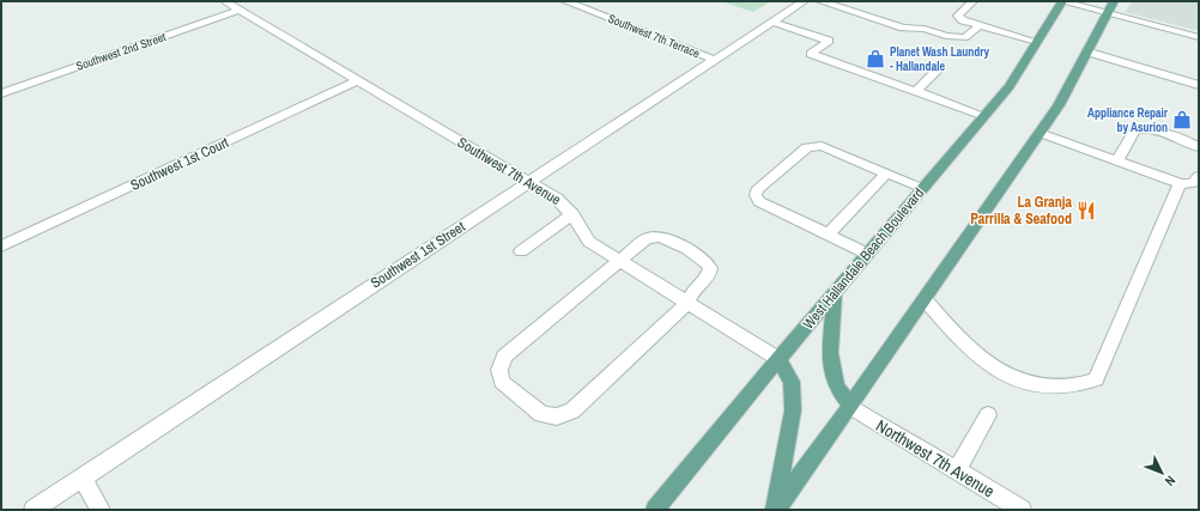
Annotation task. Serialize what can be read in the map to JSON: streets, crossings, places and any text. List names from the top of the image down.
{
  "streets": {
    "main road": ["West Hallandale Beach Boulevard"],
    "street": [
      "Southwest 7th Terrace",
      "Southwest 2nd Street",
      "Southwest 1st Court",
      "Southwest 7th Avenue",
      "Southwest 1st Street",
      "Northwest 7th Avenue"
    ]
  },
  "crossings": [
    ["Southwest 7th Terrace", "Southwest 1st Street"],
    ["Southwest 2nd Street", "Southwest 7th Avenue"],
    ["Southwest 1st Court", "Southwest 7th Avenue"],
    ["Southwest 7th Avenue", "Southwest 1st Street"],
    ["Southwest 7th Avenue", "West Hallandale Beach Boulevard"]
  ],
  "places": {
    "shop": ["Planet Wash Laundry - Hallandale", "Appliance Repair by Asurion"],
    "restaurant": ["La Granja Parrilla & Seafood"]
  },
  "north": "bottom right"
}
